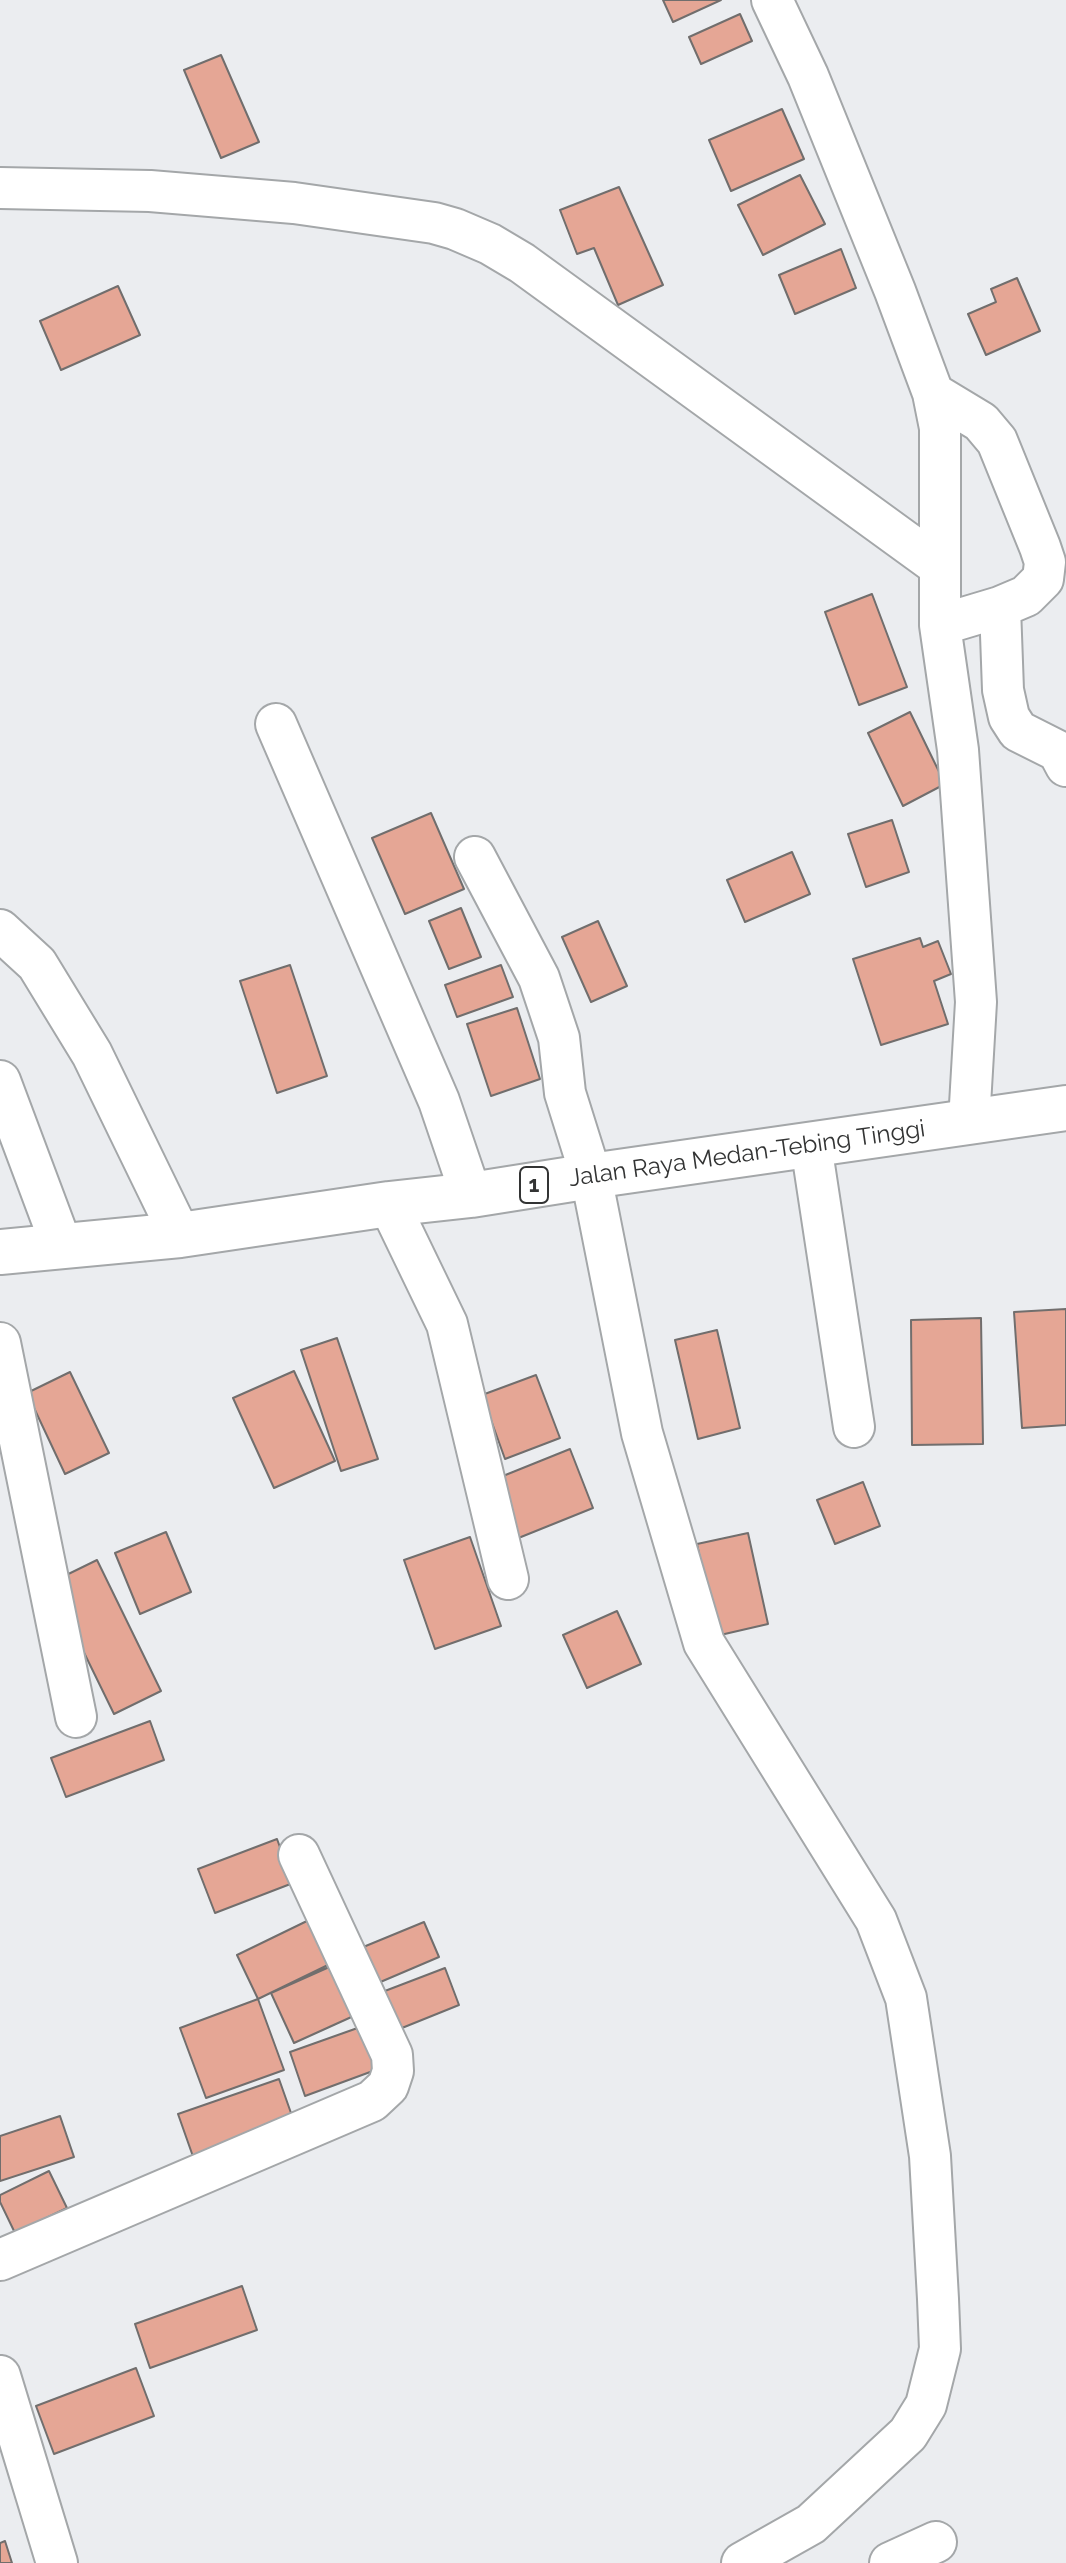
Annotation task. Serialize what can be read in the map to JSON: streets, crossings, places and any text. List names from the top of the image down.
{
  "streets": {
    "highway": ["Jalan Raya Medan-Tebing Tinggi", "1"]
  }
}
